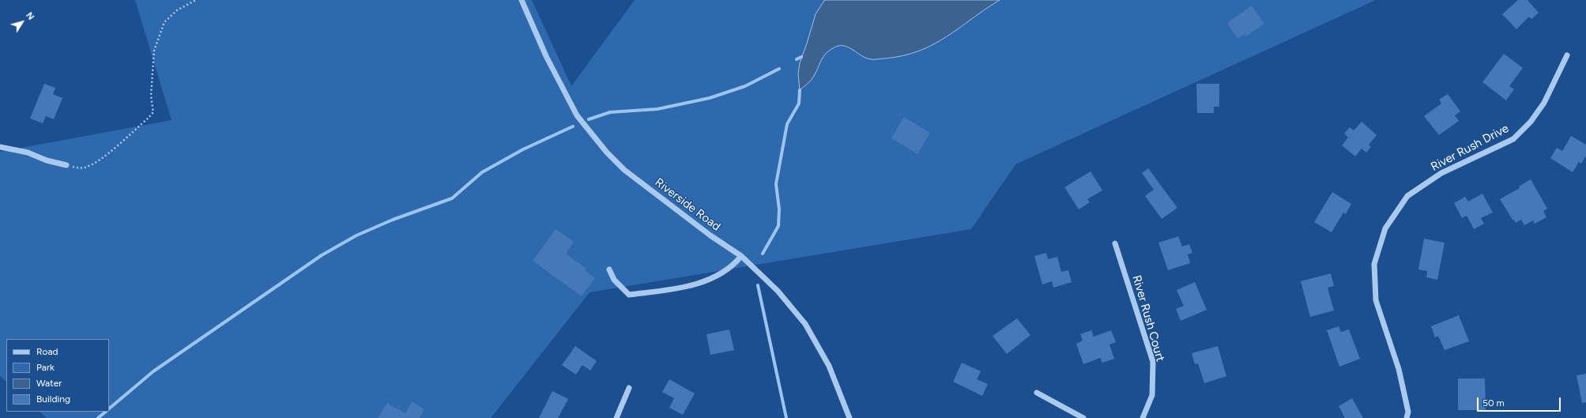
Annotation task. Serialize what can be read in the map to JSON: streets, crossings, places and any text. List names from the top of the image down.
{
  "streets": {
    "street": ["River Rush Drive", "Riverside Road", "River Rush Court"]
  },
  "legend": [
    "Road",
    "Park",
    "Water",
    "Building"
  ],
  "scale_bar": "50 m",
  "north": "top right"
}
